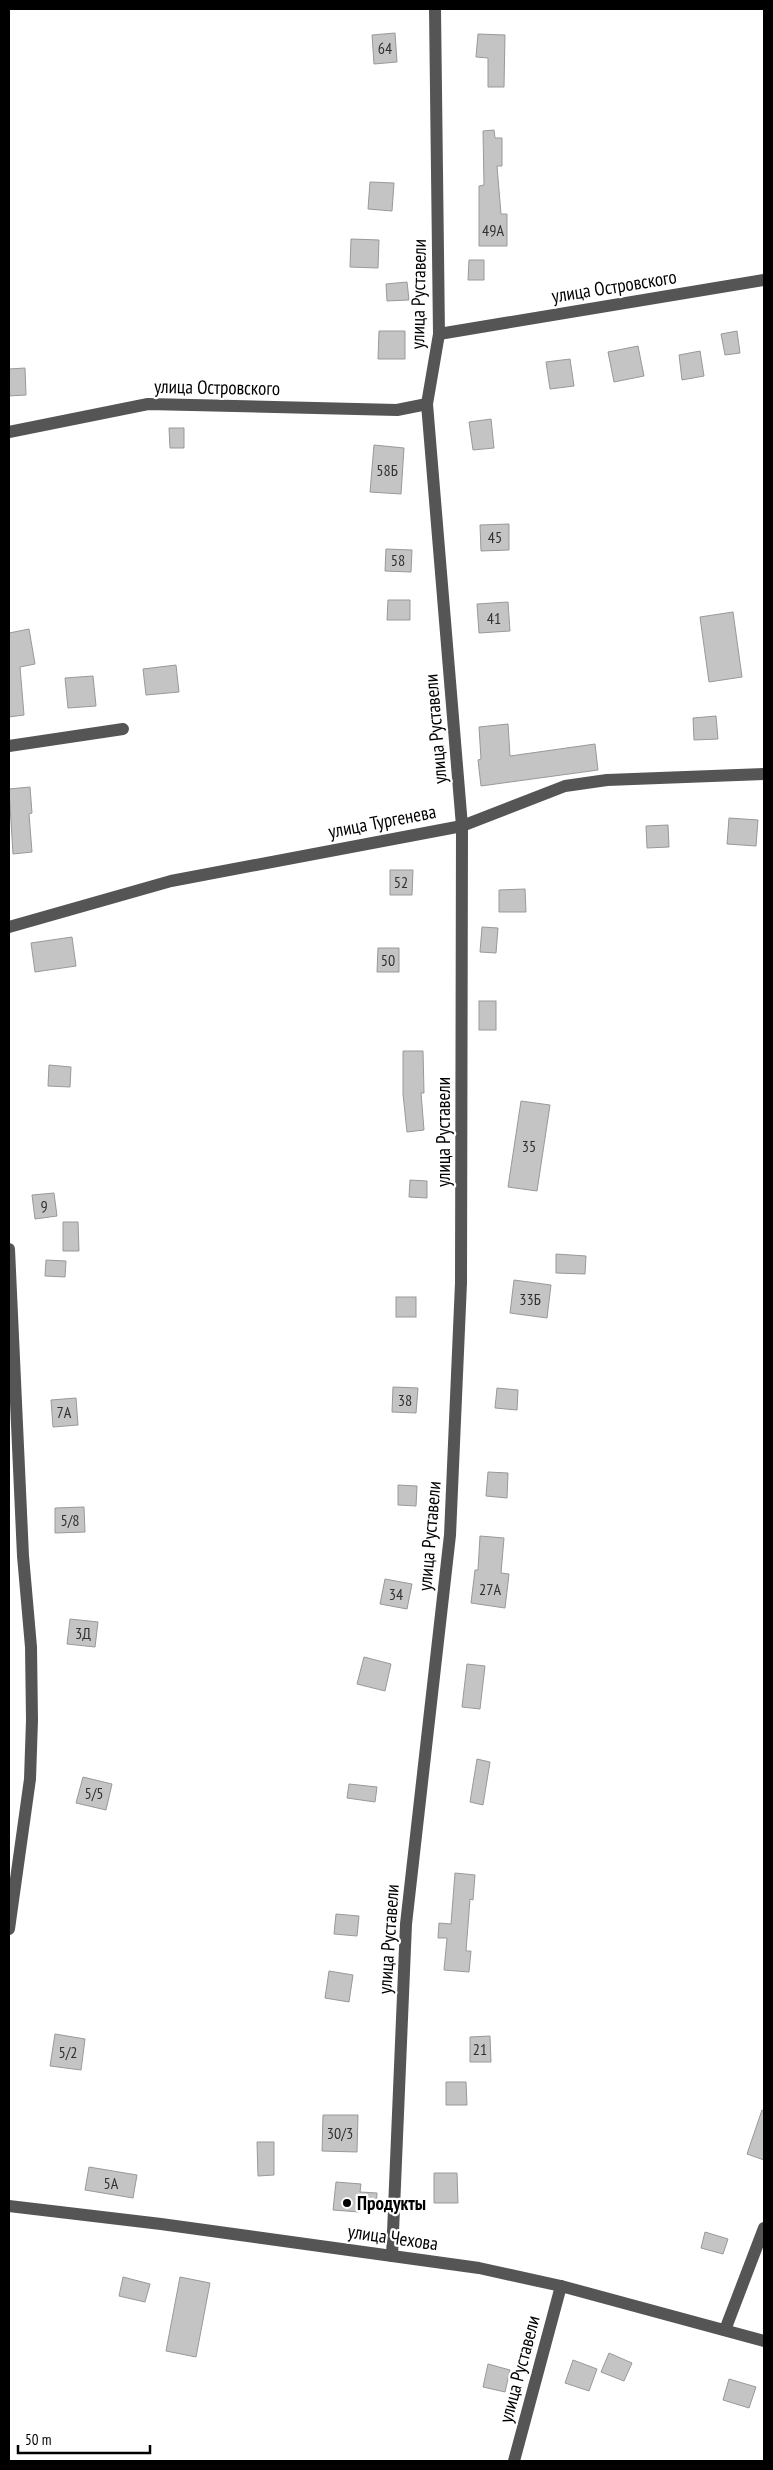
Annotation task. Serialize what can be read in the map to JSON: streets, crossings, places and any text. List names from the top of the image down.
{
  "streets": {
    "street": [
      "улица Островского",
      "улица Руставели",
      "улица Тургенева",
      "улица Чехова"
    ]
  },
  "crossings": [
    ["улица Островского", "улица Руставели"],
    ["улица Руставели", "улица Тургенева"],
    ["улица Руставели", "улица Чехова"]
  ],
  "places": ["Продукты"],
  "house_numbers": [
    "64",
    "49А",
    "58Б",
    "45",
    "58",
    "41",
    "52",
    "50",
    "35",
    "9",
    "33Б",
    "38",
    "7А",
    "5/8",
    "27А",
    "34",
    "3Д",
    "5/5",
    "21",
    "5/2",
    "30/3",
    "5А"
  ],
  "scale_bar": "50 m"
}
